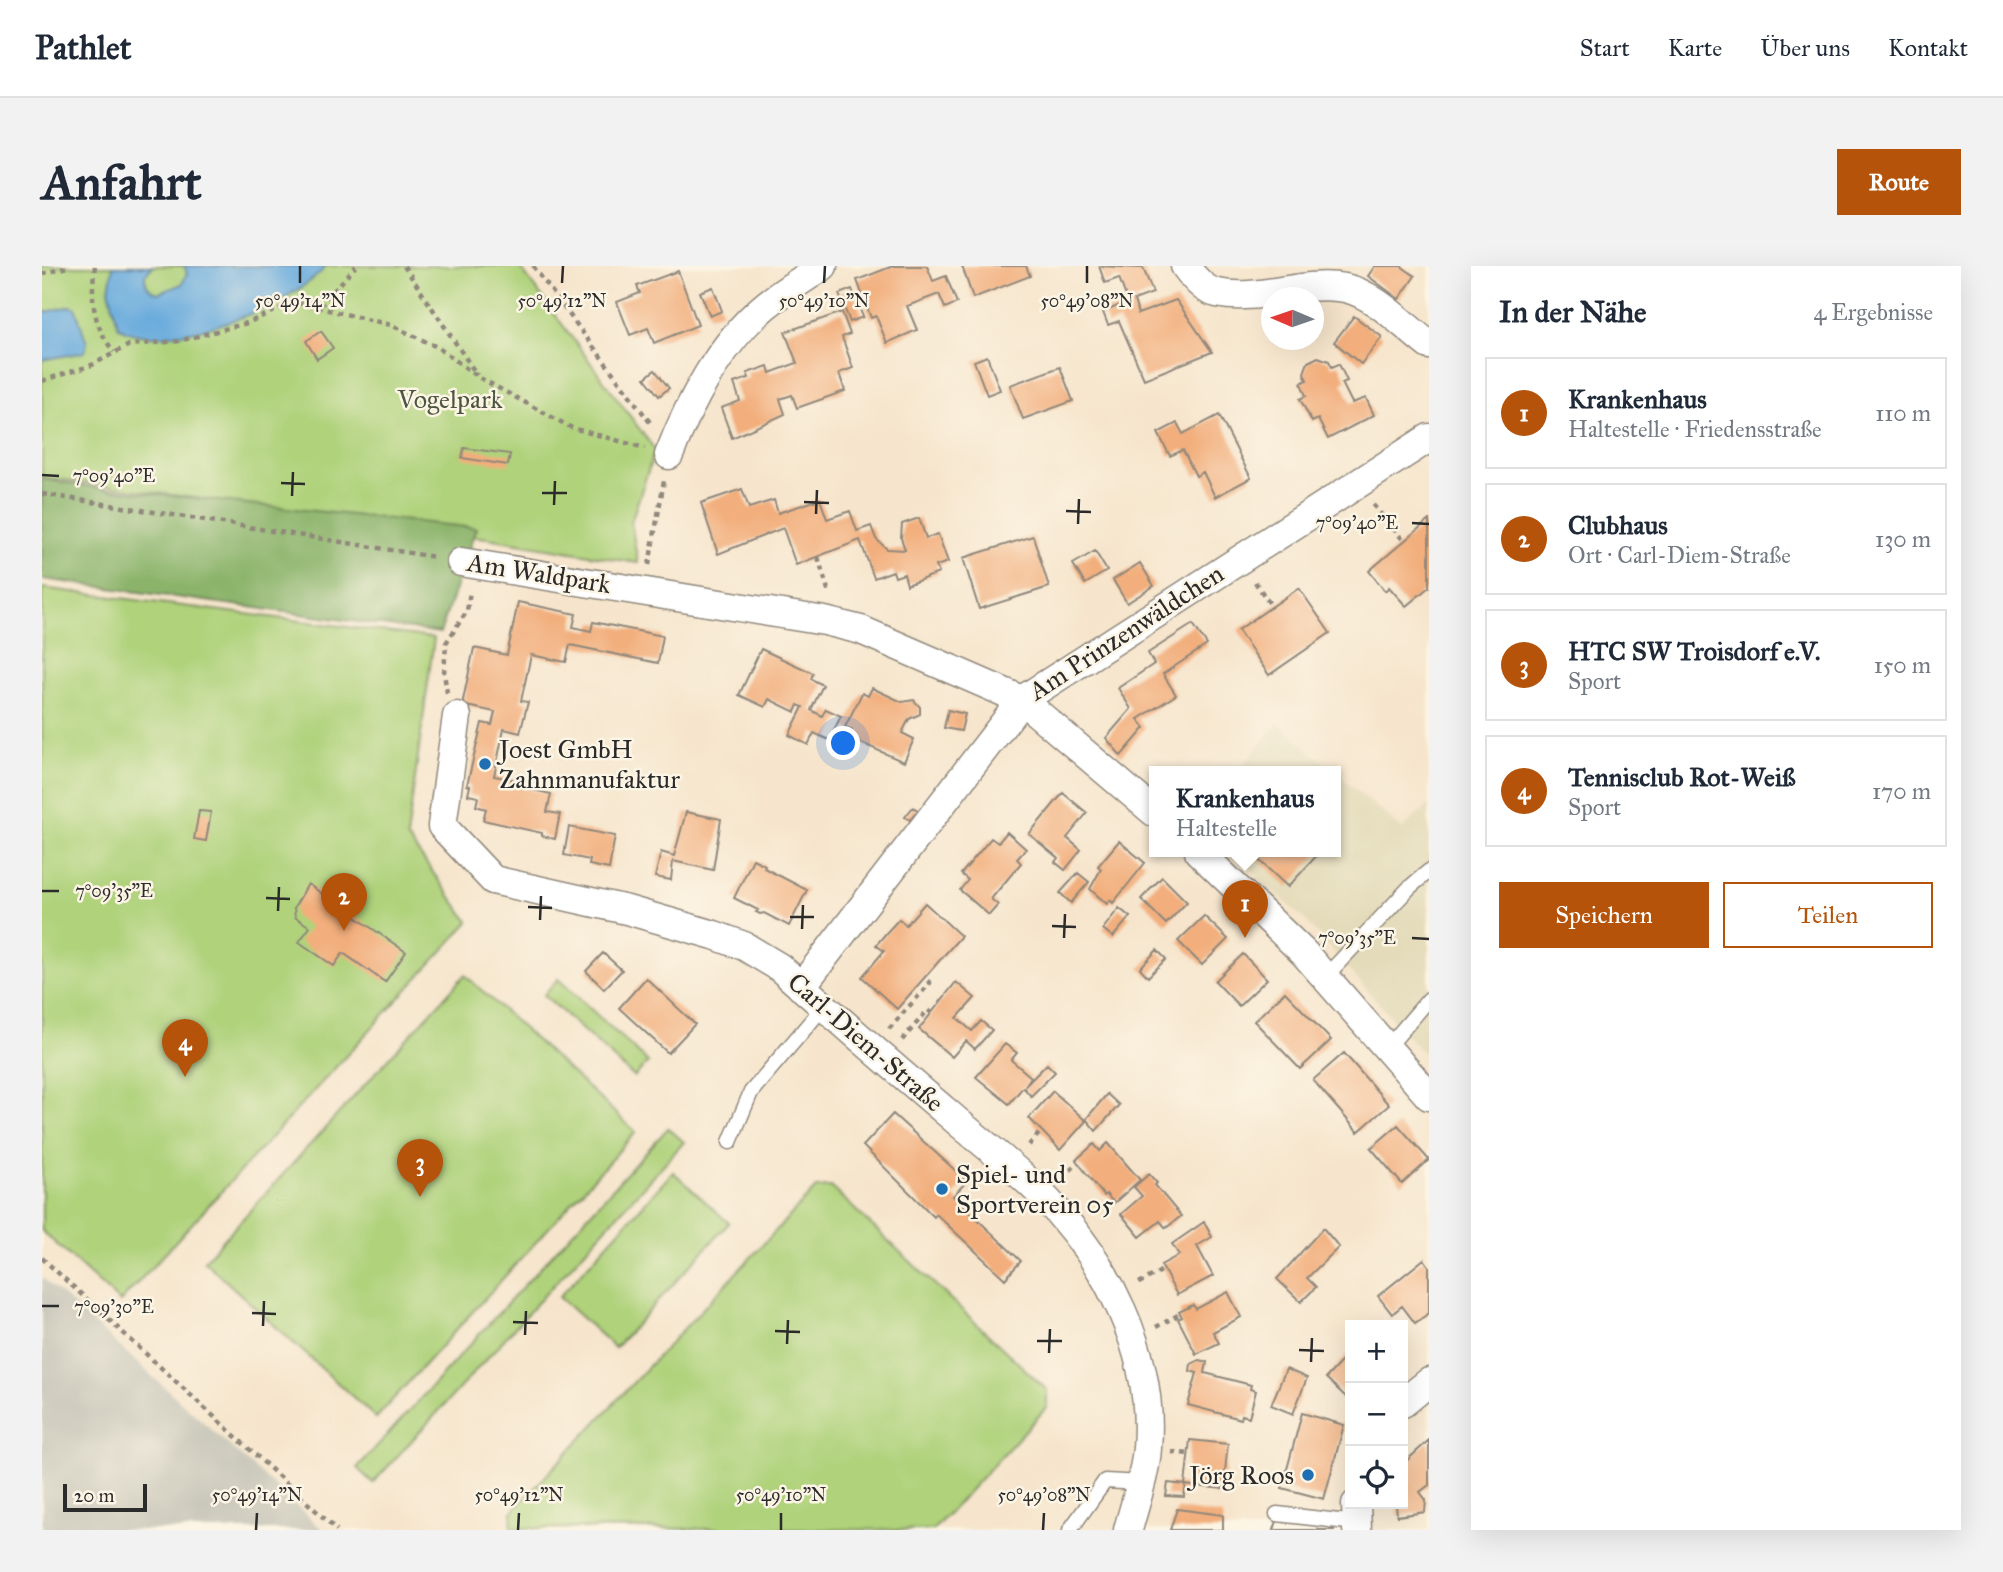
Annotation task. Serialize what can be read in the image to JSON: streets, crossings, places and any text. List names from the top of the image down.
{
  "streets": {
    "street": ["Am Waldpark", "Am Prinzenwäldchen", "Carl-Diem-Straße"]
  },
  "crossings": [
    ["Am Waldpark", "Am Prinzenwäldchen"],
    ["Am Prinzenwäldchen", "Carl-Diem-Straße"]
  ],
  "parks": ["Vogelpark"],
  "places": ["Joest GmbH Zahnmanufaktur", "Spiel- und Sportverein 05", "Jörg Roos"],
  "scale_bar": "20 m",
  "north": "left",
  "page": {
    "header": "Pathlet",
    "nav": [
      "Start",
      "Karte",
      "Über uns",
      "Kontakt"
    ],
    "buttons": [
      "Route",
      ["Speichern", "Teilen"]
    ],
    "title": "Anfahrt",
    "heading": ["In der Nähe", "4 Ergebnisse"],
    "list": [
      {
        "mark": "1",
        "name": "Krankenhaus",
        "note": "Haltestelle · Friedensstraße",
        "value": "110 m"
      },
      {
        "mark": "2",
        "name": "Clubhaus",
        "note": "Ort · Carl-Diem-Straße",
        "value": "130 m"
      },
      {
        "mark": "3",
        "name": "HTC SW Troisdorf e.V.",
        "note": "Sport",
        "value": "150 m"
      },
      {
        "mark": "4",
        "name": "Tennisclub Rot-Weiß",
        "note": "Sport",
        "value": "170 m"
      }
    ],
    "popup": ["Krankenhaus", "Haltestelle"],
    "pins": [
      "2",
      "1",
      "4",
      "3"
    ],
    "map_buttons": ["+", "−"],
    "scale": "20 m"
  },
  "coordinates": [
    "50°49'14\"N",
    "50°49'12\"N",
    "50°49'10\"N",
    "50°49'08\"N",
    "7°09'40\"E",
    "7°09'35\"E",
    "7°09'30\"E"
  ]
}
